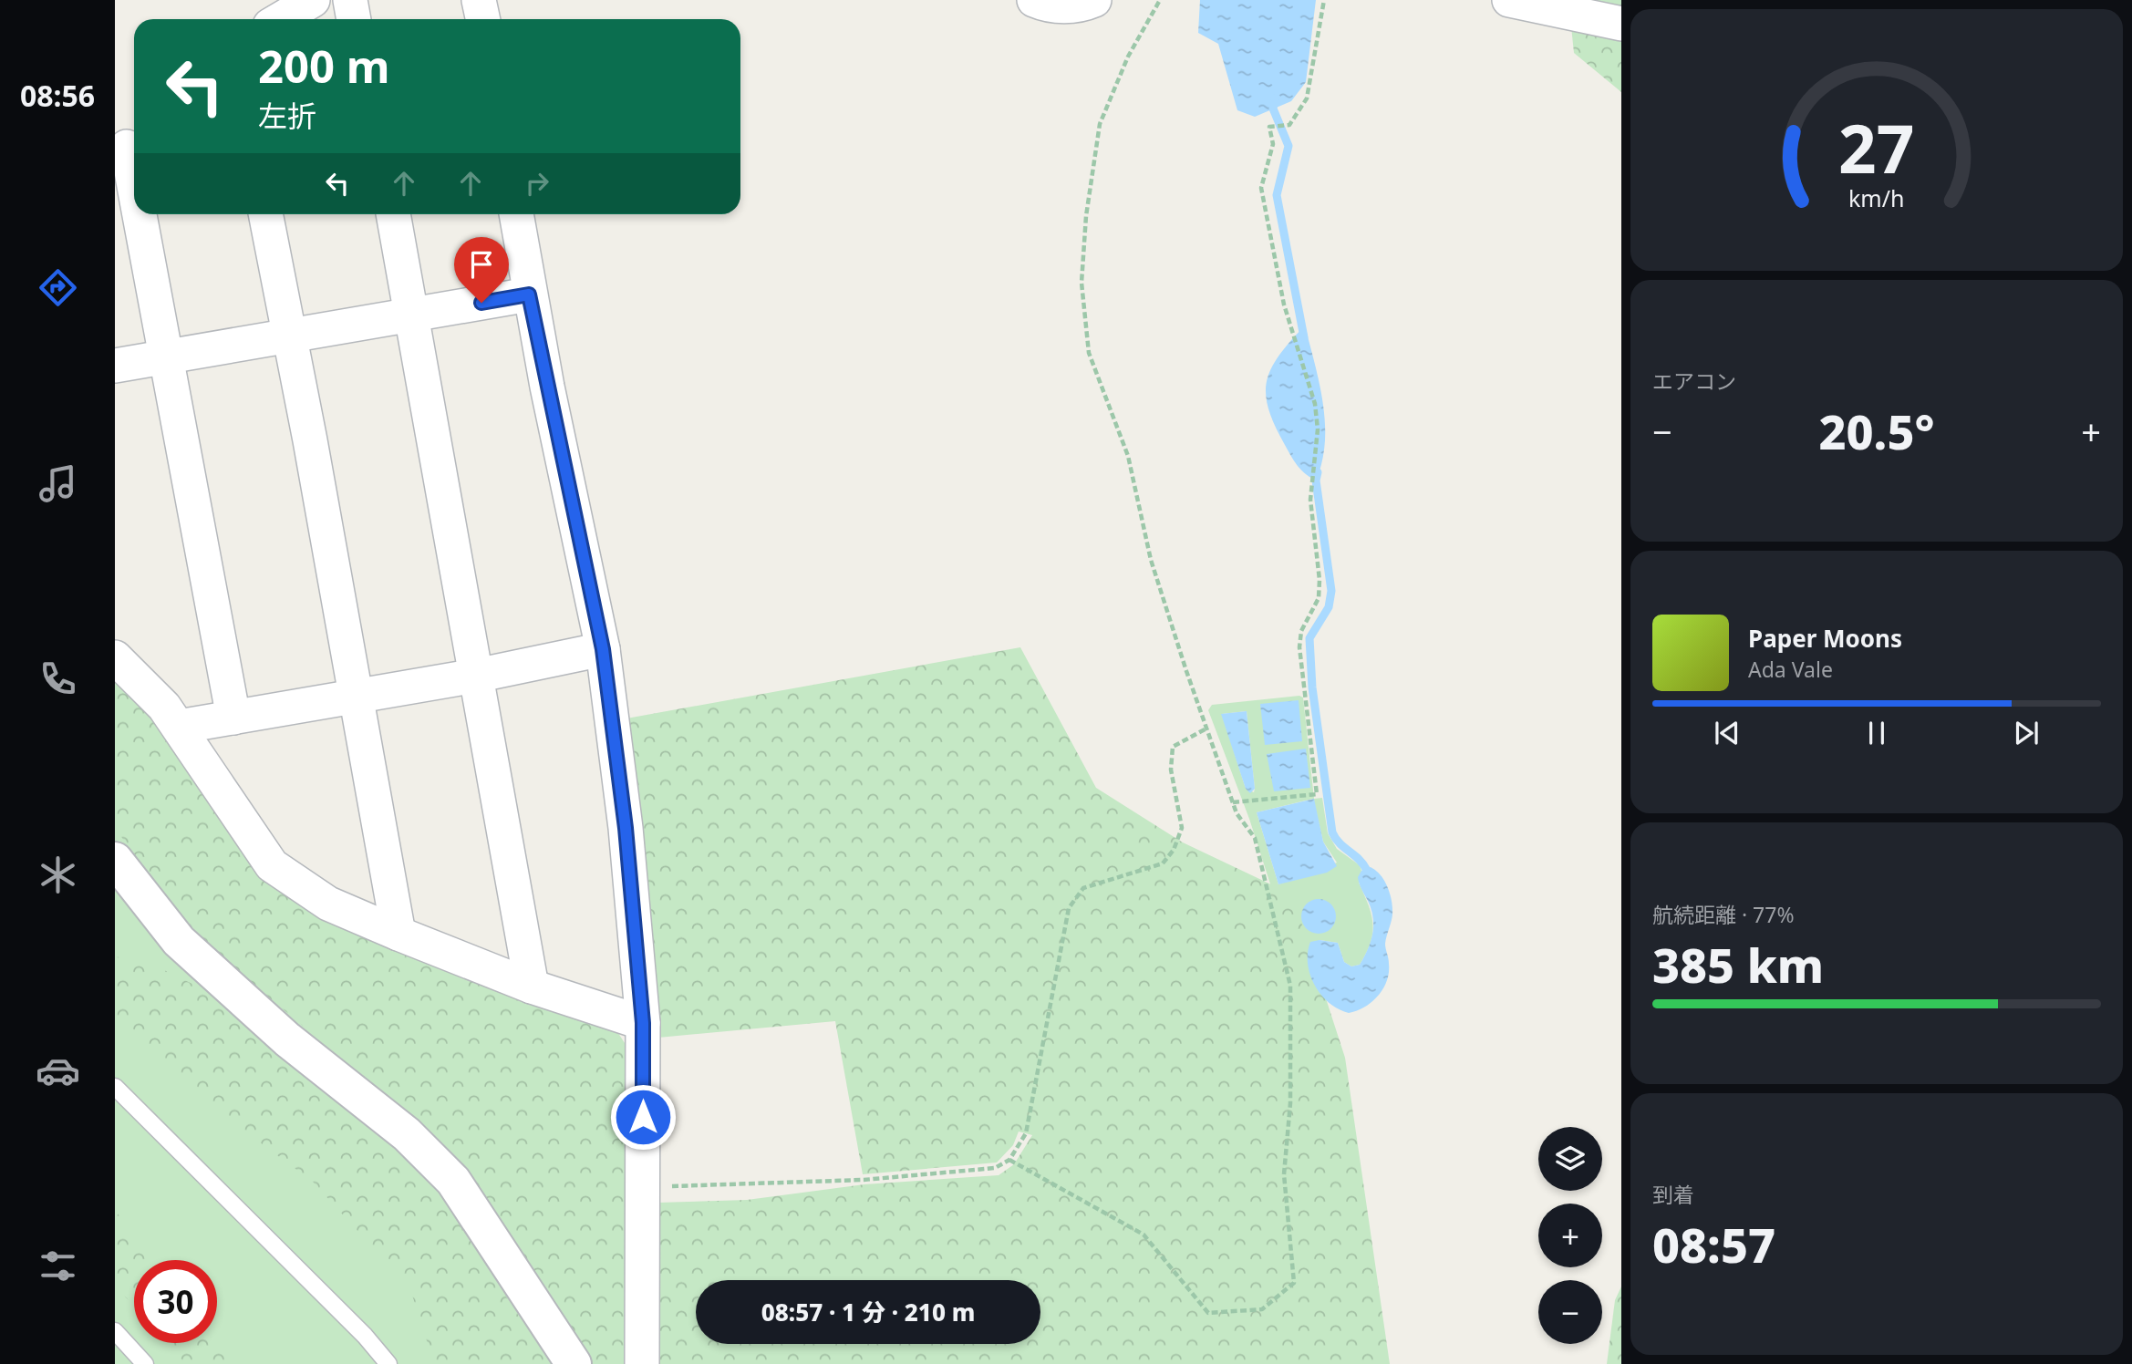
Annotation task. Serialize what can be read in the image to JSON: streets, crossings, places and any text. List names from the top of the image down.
{
  "page": {
    "tabs": "08:56",
    "turn": ["200 m", "左折"],
    "tile": [
      "エアコン",
      ["航続距離 · 77%", "385 km"],
      ["到着", "08:57"]
    ],
    "heat": ["−", "20.5°", "+"],
    "song": ["Paper Moons", "Ada Vale"],
    "map_buttons": ["+", "−"],
    "limit": "30",
    "trip": "08:57 · 1 分 · 210 m",
    "gauge": ["27", "km/h"]
  }
}
